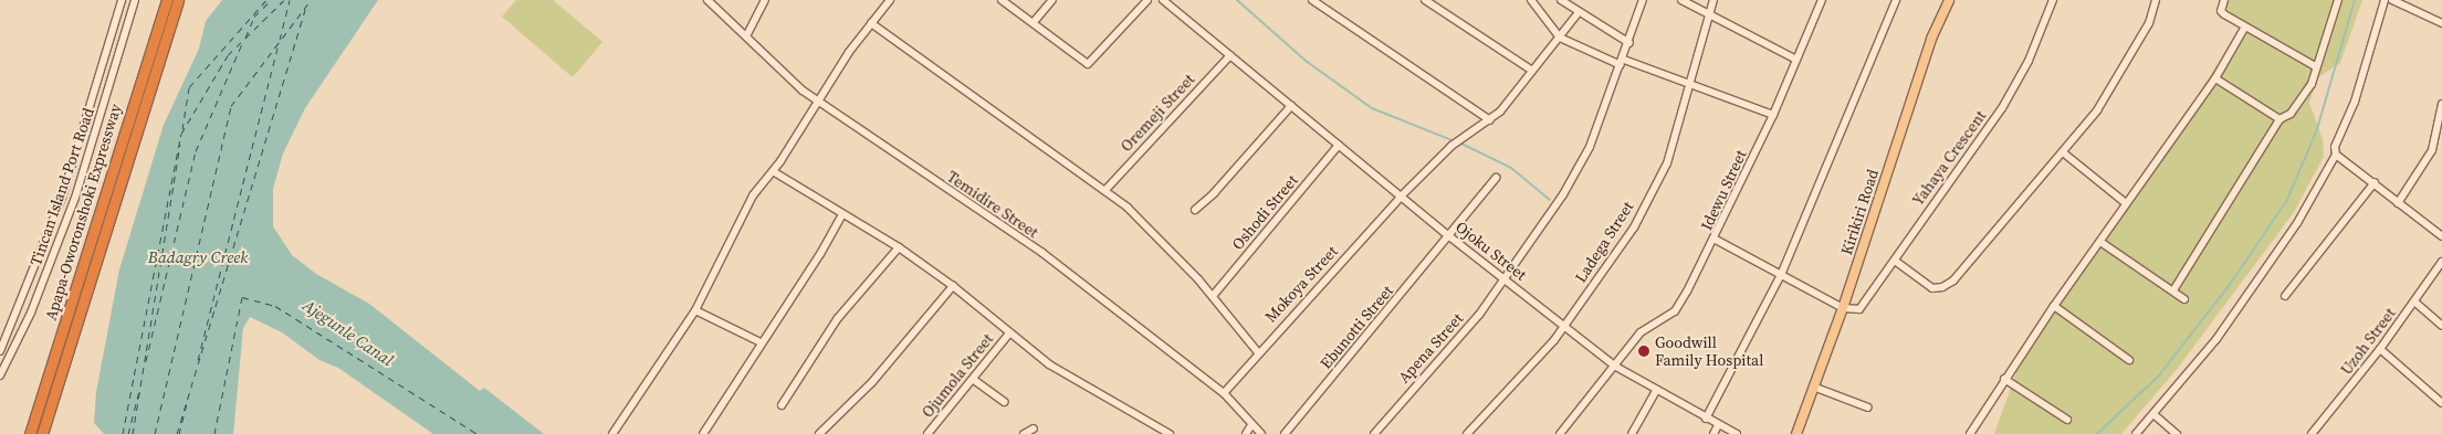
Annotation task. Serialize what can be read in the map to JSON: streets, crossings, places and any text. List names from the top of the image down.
{
  "streets": {
    "highway": ["Apapa-Oworonshoki Expressway"],
    "main road": ["Kirikiri Road"],
    "street": [
      "Oremeji Street",
      "Yahaya Crescent",
      "Tincan Island Port Road",
      "Idewu Street",
      "Temidire Street",
      "Oshodi Street",
      "Ladega Street",
      "Ojoku Street",
      "Mokoya Street",
      "Ebunotti Street",
      "Uzoh Street",
      "Apena Street",
      "Ojumola Street"
    ]
  },
  "crossings": [
    ["Oremeji Street", "Ojoku Street"],
    ["Yahaya Crescent", "Kirikiri Road"],
    ["Idewu Street", "Ojoku Street"],
    ["Temidire Street", "Mokoya Street"],
    ["Oshodi Street", "Ojoku Street"],
    ["Ladega Street", "Ojoku Street"],
    ["Ojoku Street", "Mokoya Street"],
    ["Ojoku Street", "Ebunotti Street"],
    ["Ojoku Street", "Apena Street"]
  ],
  "water": ["Badagry Creek", "Ajegunle Canal"],
  "places": ["Goodwill Family Hospital"]
}
